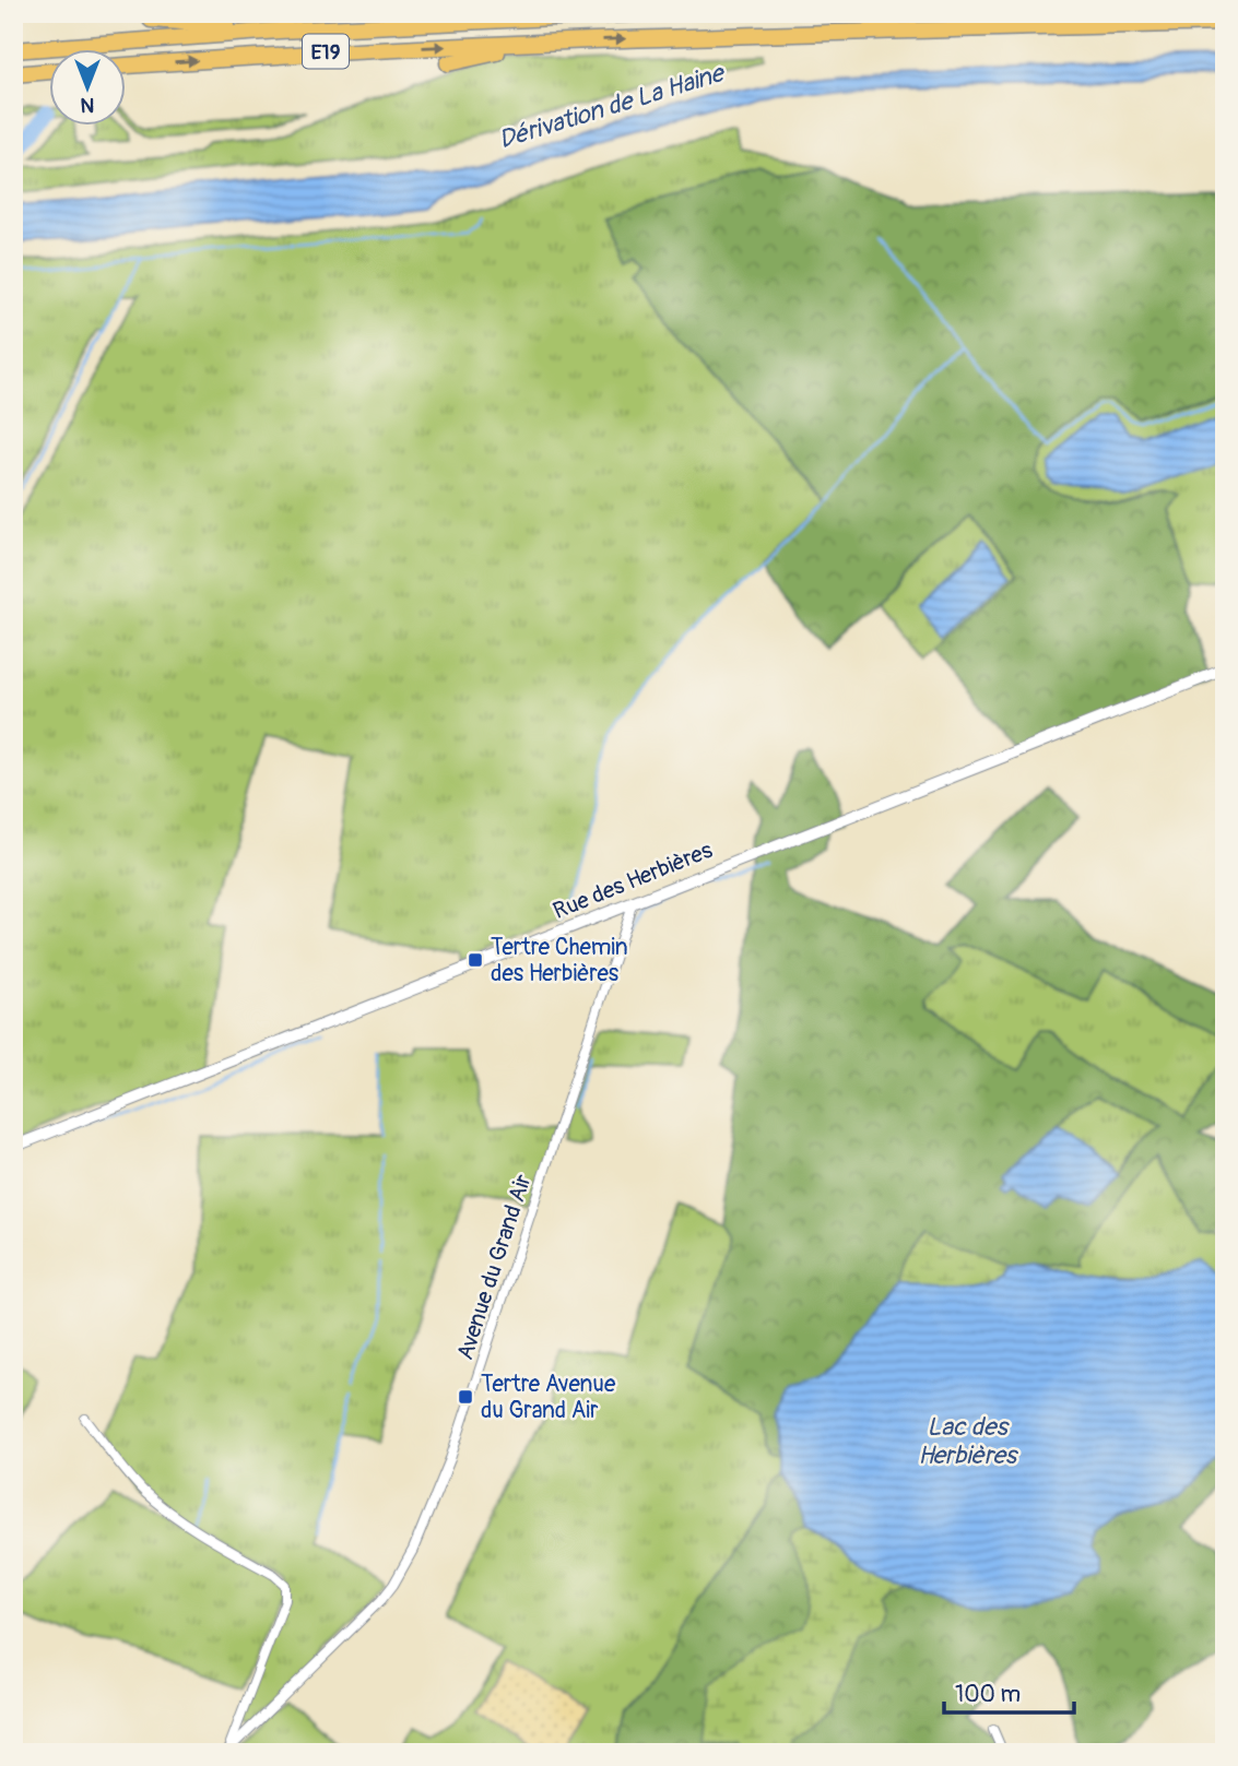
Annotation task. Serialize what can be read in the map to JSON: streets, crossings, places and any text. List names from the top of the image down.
{
  "streets": {
    "highway": ["E19"],
    "street": ["Rue des Herbières", "Avenue du Grand Air"]
  },
  "crossings": [
    ["Rue des Herbières", "Avenue du Grand Air"]
  ],
  "water": ["Dérivation de La Haine", "Lac des Herbières"],
  "places": {
    "transit": ["Tertre Chemin des Herbières", "Tertre Avenue du Grand Air"]
  },
  "scale_bar": "100 m",
  "north": "bottom"
}
